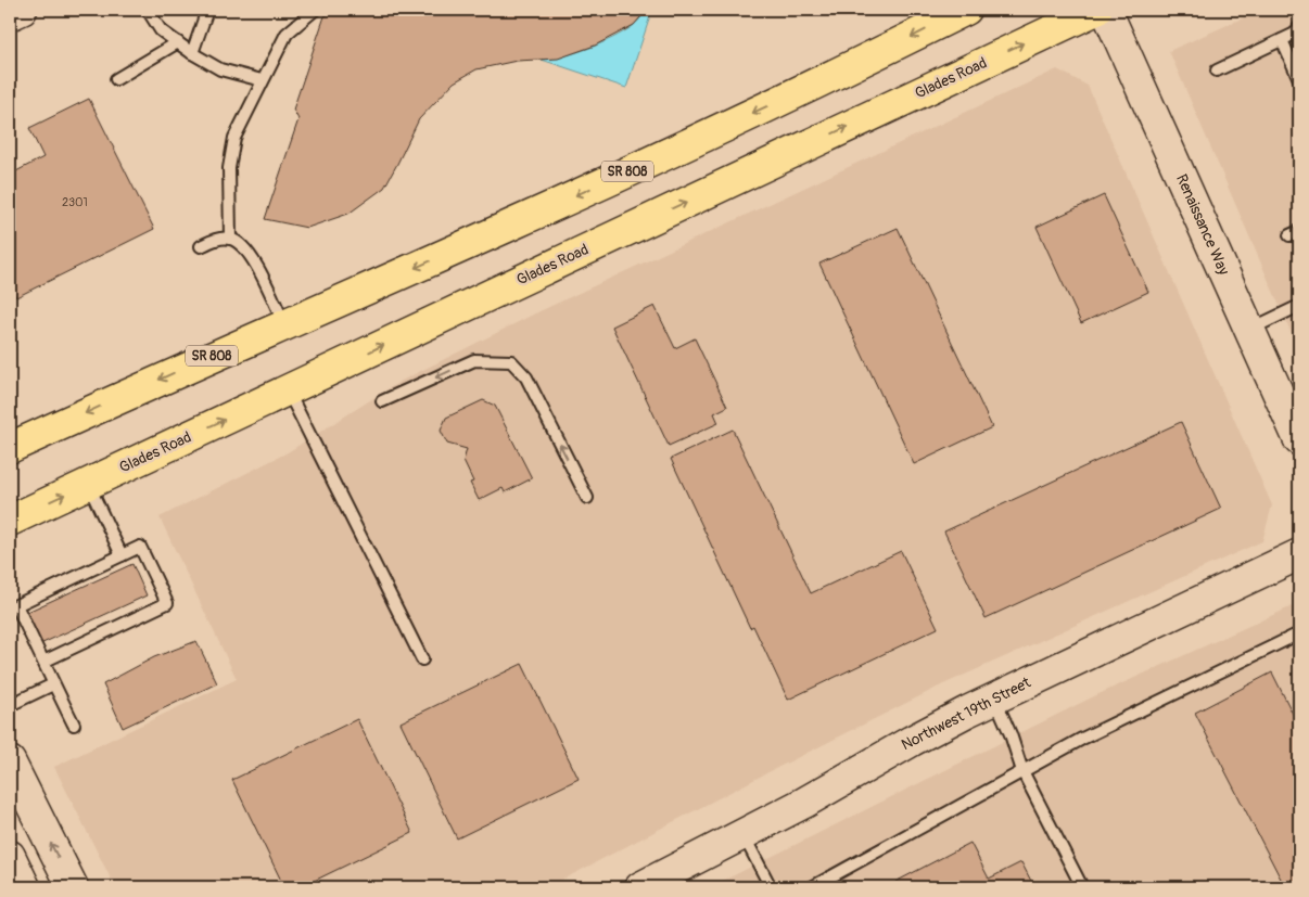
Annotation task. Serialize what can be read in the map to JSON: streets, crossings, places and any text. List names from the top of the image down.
{
  "streets": {
    "main road": ["Glades Road", "SR 808"],
    "street": ["Renaissance Way", "Northwest 19th Street"]
  },
  "house_numbers": ["2301"]
}
